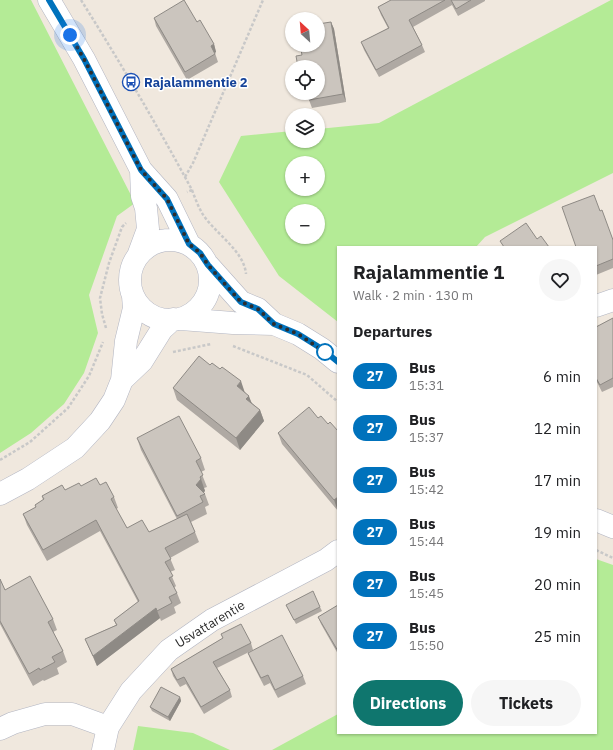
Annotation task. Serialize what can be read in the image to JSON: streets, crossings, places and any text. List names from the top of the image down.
{
  "streets": {
    "street": ["Usvattarentie"]
  },
  "places": {
    "bus stop": ["Rajalammentie 2"]
  },
  "lines": ["bus line 27"],
  "north": "top left",
  "page": {
    "map_buttons": ["+", "−"],
    "heading": [
      ["Rajalammentie 1", "Walk · 2 min · 130 m"],
      "Departures"
    ],
    "list": [
      {
        "mark": "27",
        "name": "Bus",
        "note": "15:31",
        "value": "6 min"
      },
      {
        "mark": "27",
        "name": "Bus",
        "note": "15:37",
        "value": "12 min"
      },
      {
        "mark": "27",
        "name": "Bus",
        "note": "15:42",
        "value": "17 min"
      },
      {
        "mark": "27",
        "name": "Bus",
        "note": "15:44",
        "value": "19 min"
      },
      {
        "mark": "27",
        "name": "Bus",
        "note": "15:45",
        "value": "20 min"
      },
      {
        "mark": "27",
        "name": "Bus",
        "note": "15:50",
        "value": "25 min"
      }
    ],
    "buttons": ["Directions", "Tickets"]
  }
}
